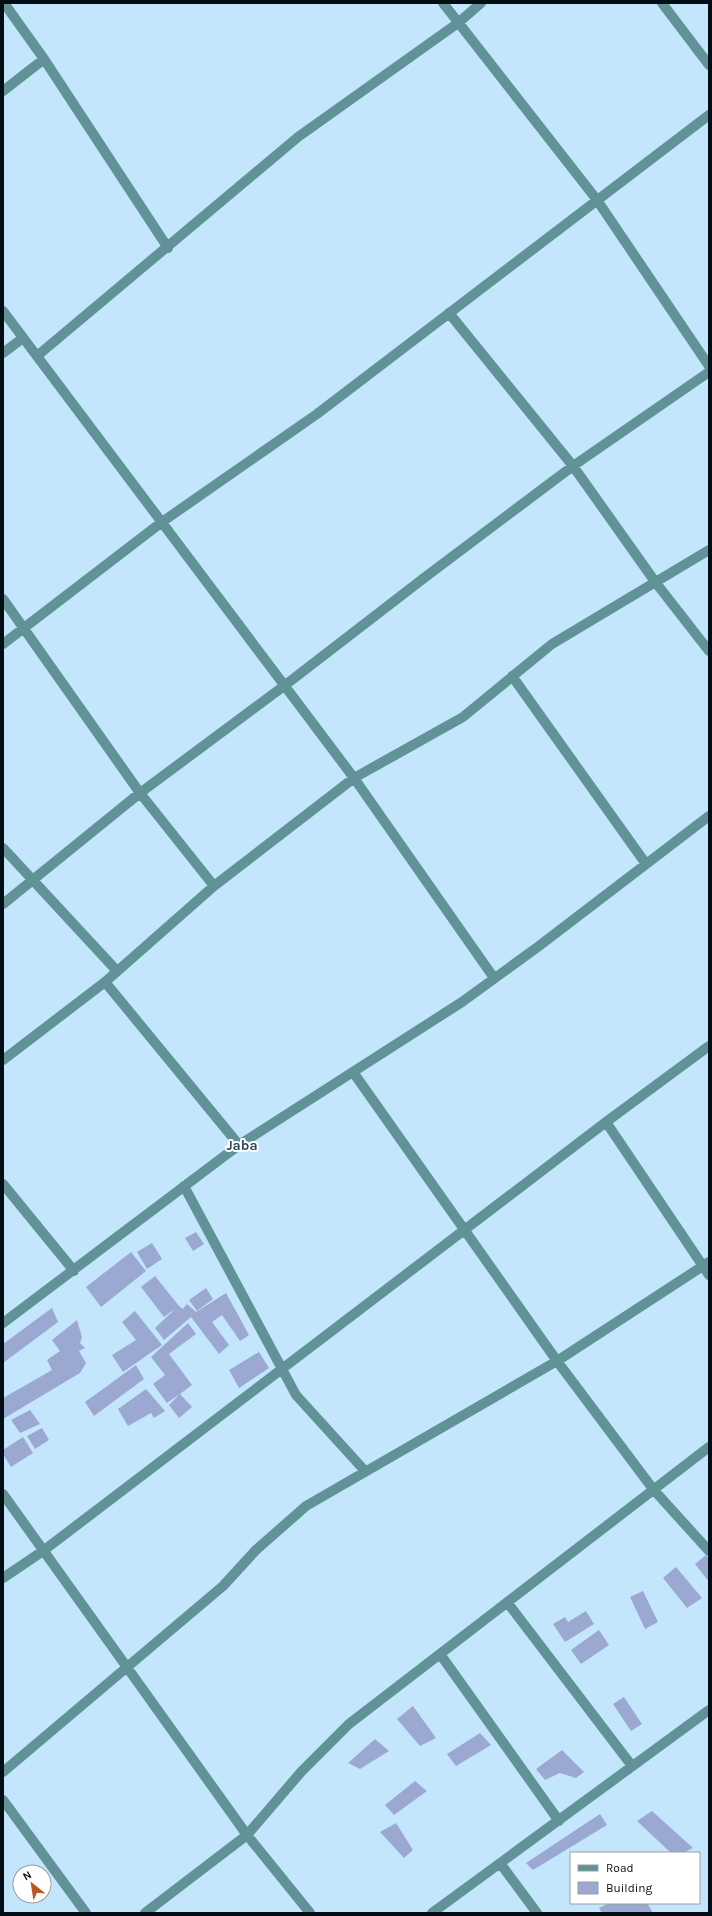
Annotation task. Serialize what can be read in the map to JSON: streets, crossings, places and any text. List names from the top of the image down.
{
  "districts": ["Jaba"],
  "legend": ["Road", "Building"],
  "north": "top left"
}
